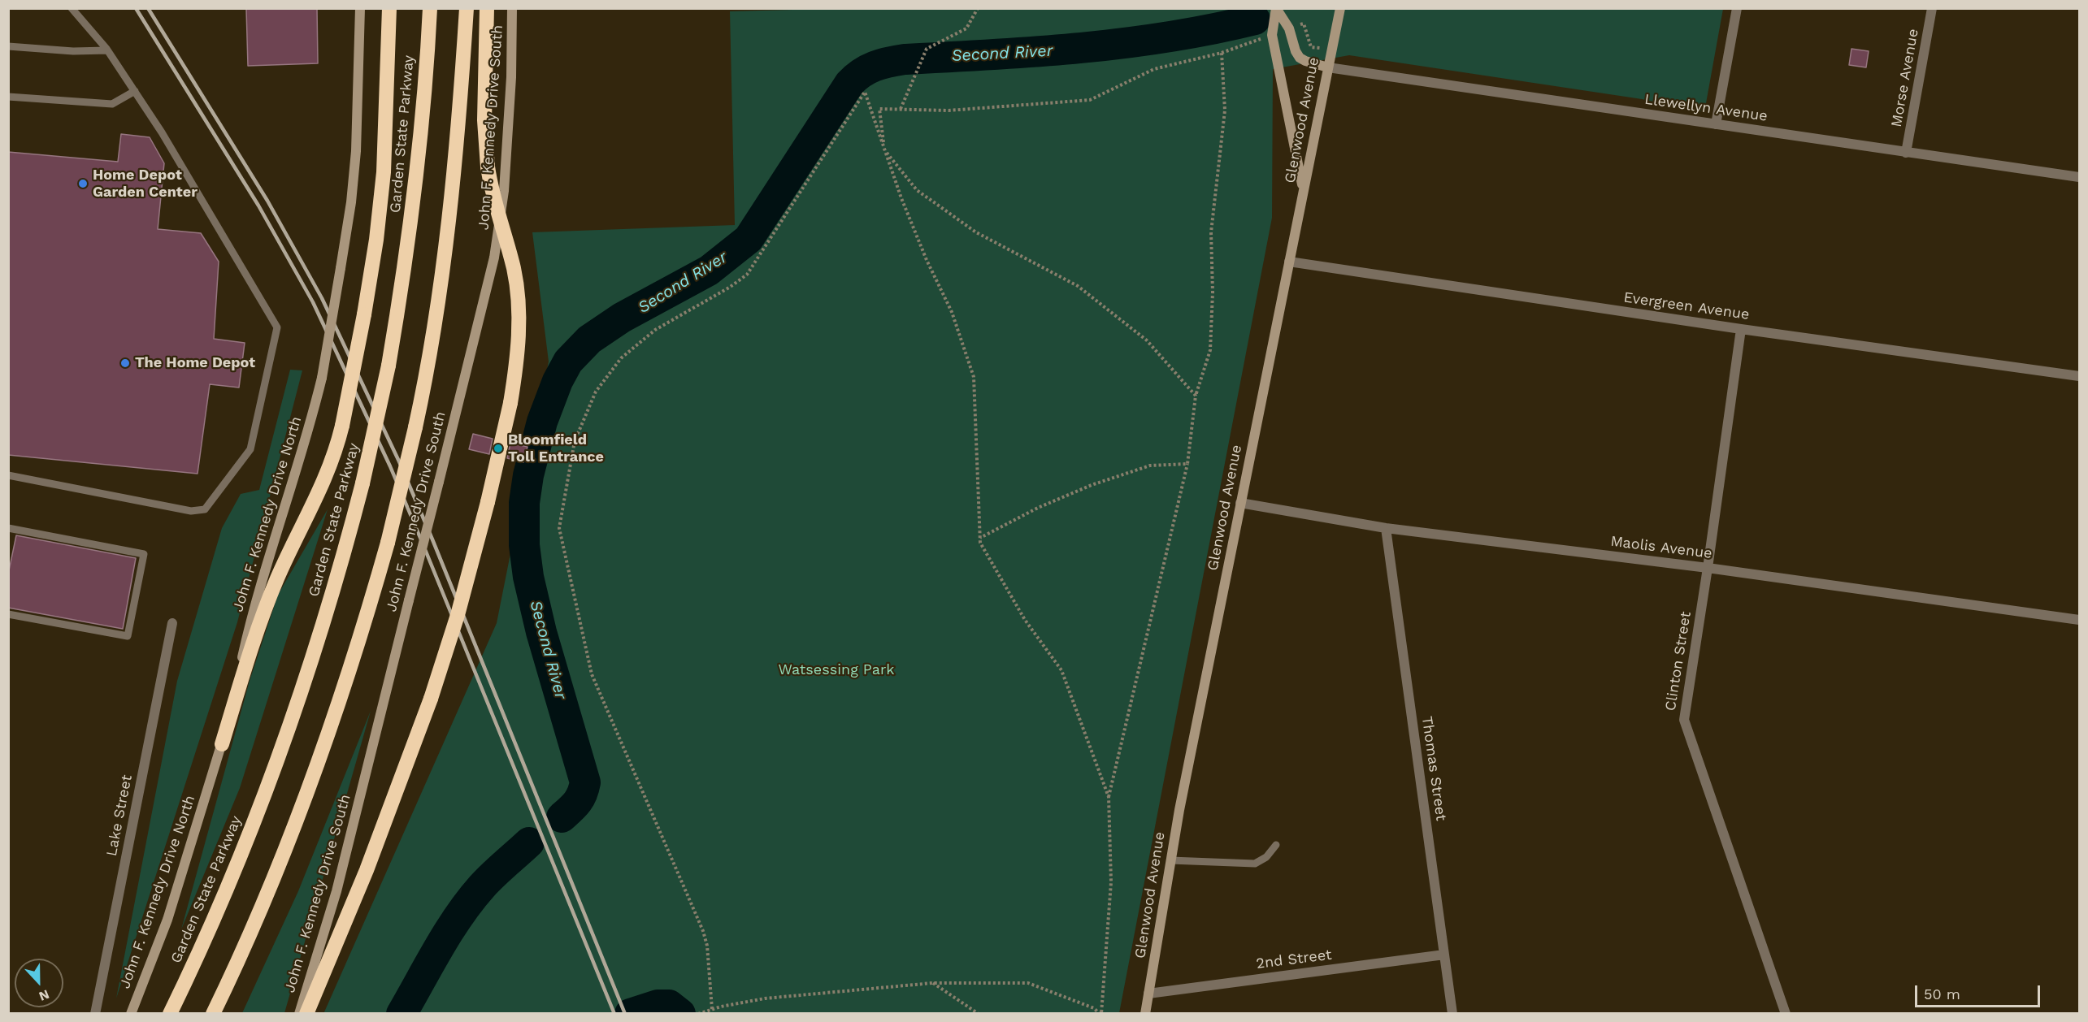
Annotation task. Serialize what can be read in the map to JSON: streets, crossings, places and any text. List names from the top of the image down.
{
  "streets": {
    "highway": ["Garden State Parkway"],
    "main road": ["Glenwood Avenue", "John F. Kennedy Drive South", "John F. Kennedy Drive North"],
    "street": [
      "Morse Avenue",
      "Llewellyn Avenue",
      "Evergreen Avenue",
      "Maolis Avenue",
      "Clinton Street",
      "Thomas Street",
      "Lake Street",
      "2nd Street"
    ]
  },
  "crossings": [
    ["Morse Avenue", "Llewellyn Avenue"],
    ["Llewellyn Avenue", "Glenwood Avenue"],
    ["Glenwood Avenue", "Evergreen Avenue"],
    ["Glenwood Avenue", "Maolis Avenue"],
    ["Glenwood Avenue", "2nd Street"],
    ["Evergreen Avenue", "Clinton Street"],
    ["Maolis Avenue", "Clinton Street"],
    ["Maolis Avenue", "Thomas Street"],
    ["Thomas Street", "2nd Street"]
  ],
  "water": ["Second River"],
  "parks": ["Watsessing Park"],
  "places": ["Home Depot Garden Center", "The Home Depot", "Bloomfield Toll Entrance"],
  "scale_bar": "50 m",
  "north": "bottom"
}
